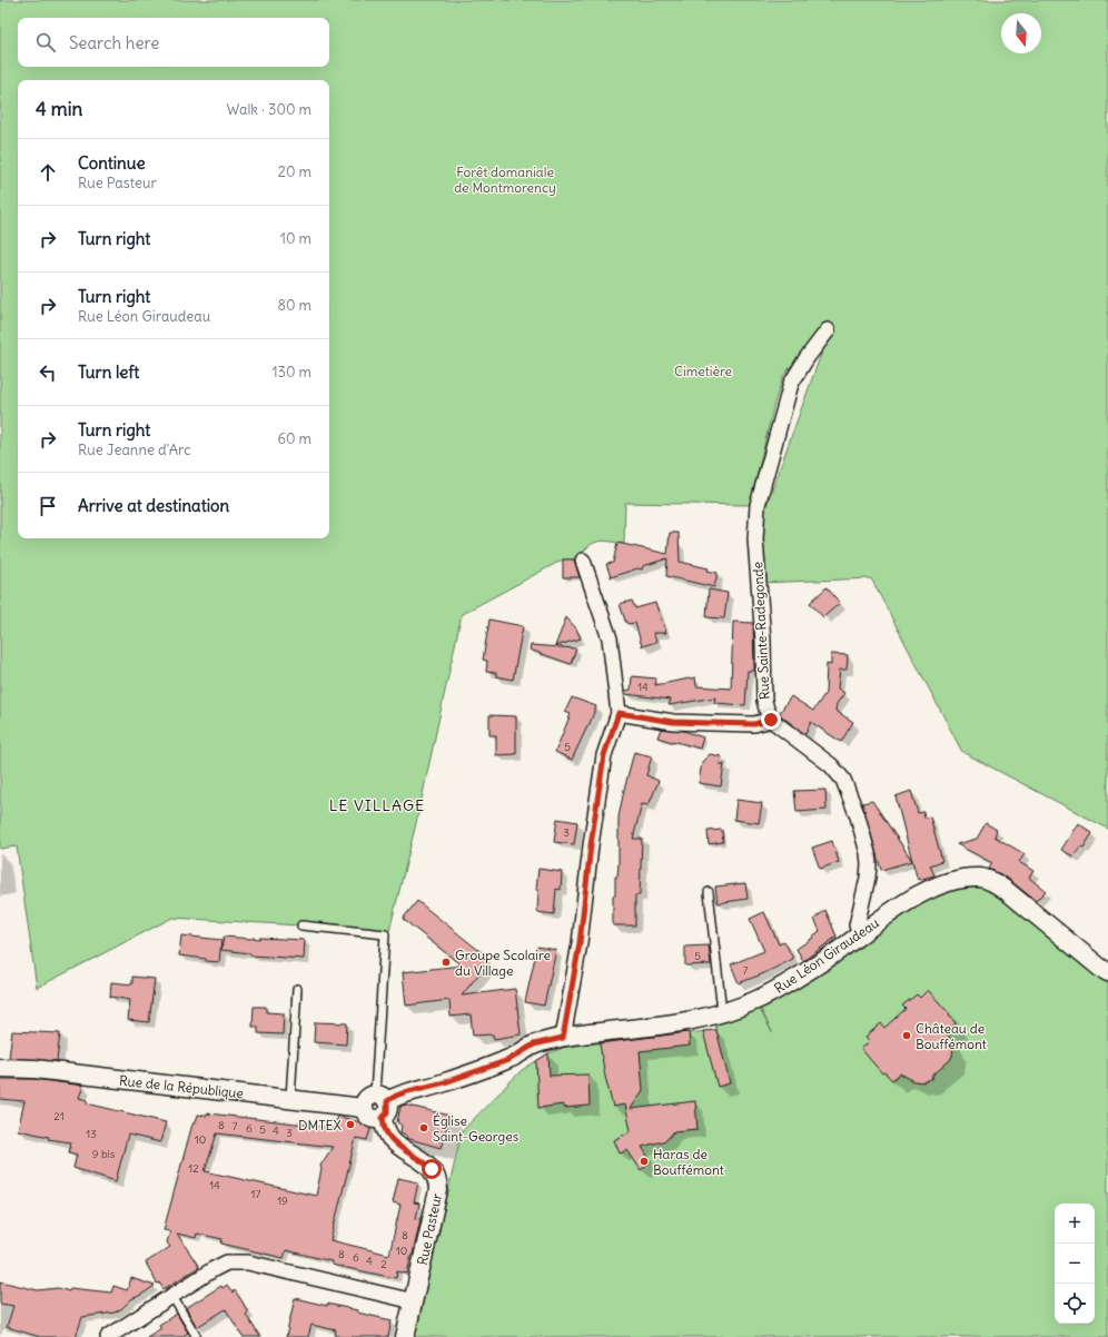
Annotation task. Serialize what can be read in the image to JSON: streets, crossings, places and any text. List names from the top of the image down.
{
  "streets": {
    "street": [
      "Rue Sainte-Radegonde",
      "Rue Léon Giraudeau",
      "Rue de la République",
      "Rue Pasteur"
    ]
  },
  "crossings": [
    ["Rue Sainte-Radegonde", "Rue Léon Giraudeau"],
    ["Rue Léon Giraudeau", "Rue de la République"],
    ["Rue Léon Giraudeau", "Rue Pasteur"],
    ["Rue de la République", "Rue Pasteur"]
  ],
  "districts": ["LE VILLAGE"],
  "parks": ["Forêt domaniale de Montmorency", "Cimetière"],
  "places": [
    "Groupe Scolaire du Village",
    "Château de Bouffémont",
    "DMTEX",
    "Église Saint-Georges",
    "Haras de Bouffémont"
  ],
  "house_numbers": [
    "14",
    "5",
    "3",
    "5",
    "7",
    "21",
    "8",
    "7",
    "6",
    "5",
    "4",
    "3",
    "13",
    "10",
    "9 bis",
    "12",
    "14",
    "17",
    "19",
    "8",
    "10",
    "8",
    "6",
    "4",
    "2"
  ],
  "north": "bottom",
  "page": {
    "search": "Search here",
    "heading": ["4 min", "Walk · 300 m"],
    "list": [
      ["Continue", "Rue Pasteur", "20 m"],
      ["Turn right", "10 m"],
      ["Turn right", "Rue Léon Giraudeau", "80 m"],
      ["Turn left", "130 m"],
      ["Turn right", "Rue Jeanne d'Arc", "60 m"],
      "Arrive at destination"
    ],
    "map_buttons": ["+", "−"]
  }
}
